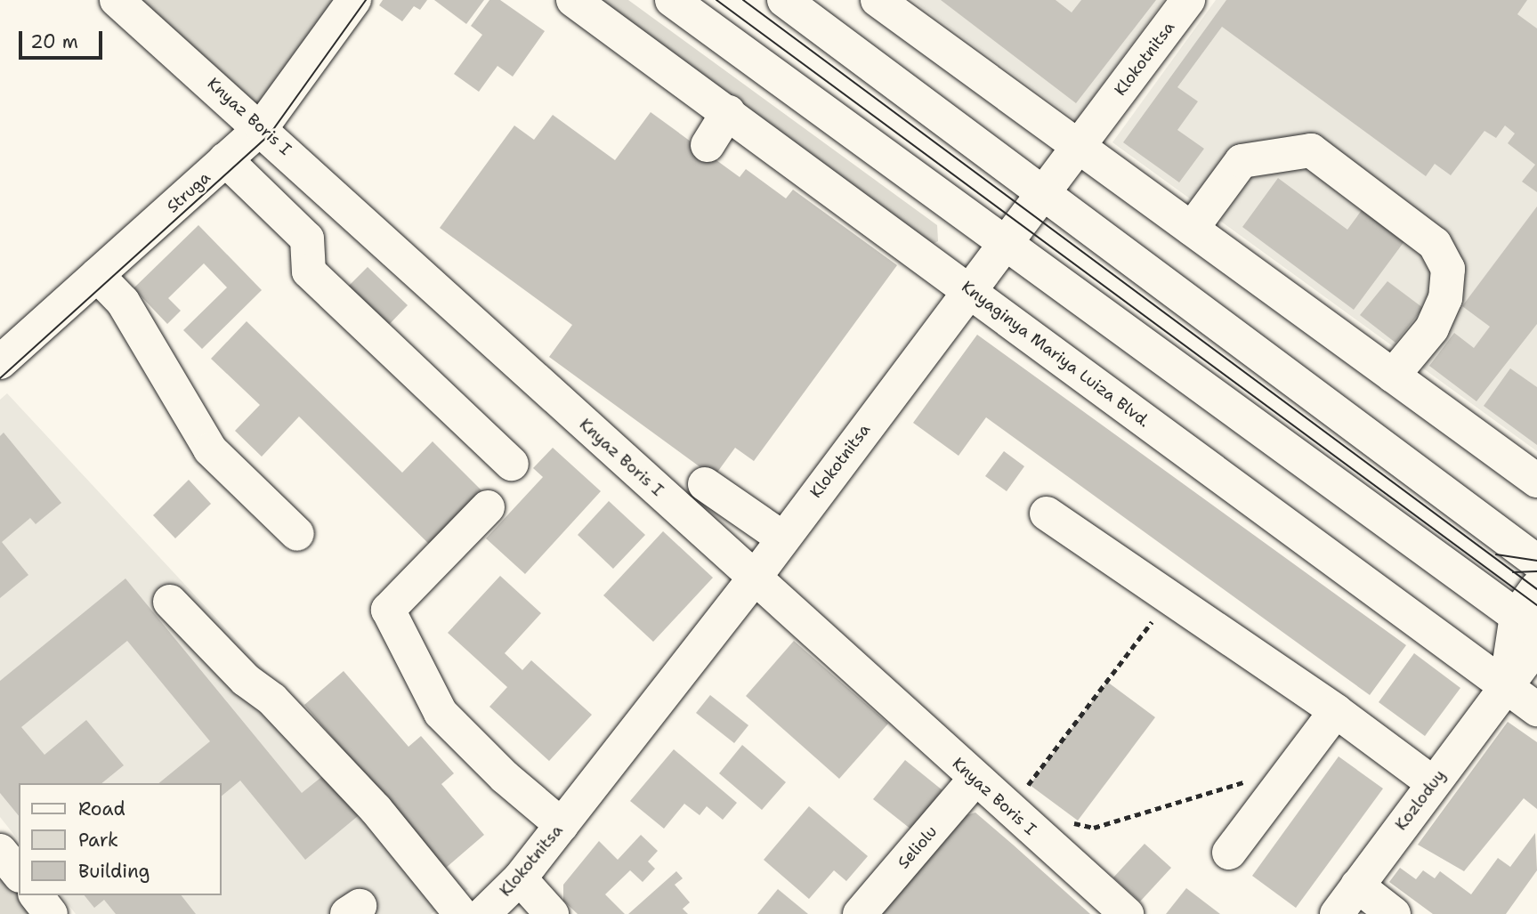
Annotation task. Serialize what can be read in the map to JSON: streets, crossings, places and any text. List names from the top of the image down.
{
  "streets": {
    "street": [
      "Klokotnitsa",
      "Knyaz Boris I",
      "Struga",
      "Knyaginya Mariya Luiza Blvd.",
      "Kozloduy",
      "Seliolu"
    ]
  },
  "crossings": [
    ["Klokotnitsa", "Knyaz Boris I"],
    ["Klokotnitsa", "Knyaginya Mariya Luiza Blvd."],
    ["Knyaz Boris I", "Struga"],
    ["Knyaz Boris I", "Seliolu"],
    ["Knyaginya Mariya Luiza Blvd.", "Kozloduy"]
  ],
  "legend": ["Road", "Park", "Building"],
  "scale_bar": "20 m"
}
